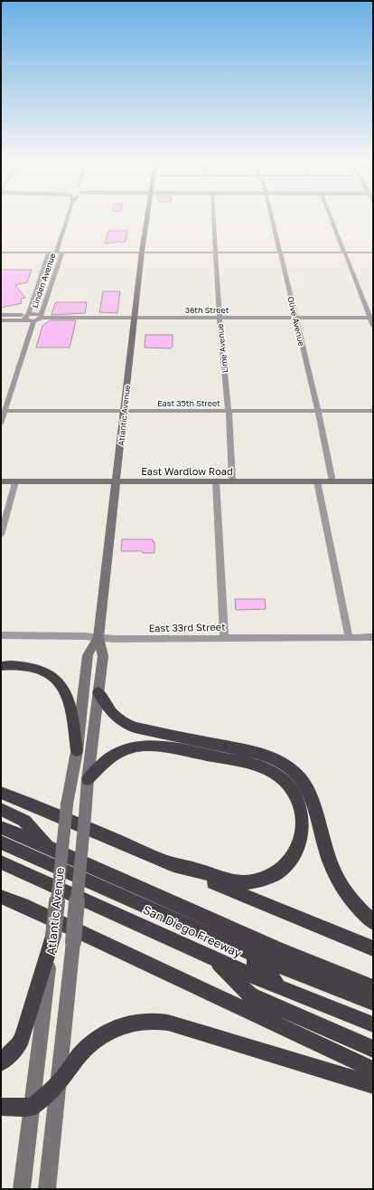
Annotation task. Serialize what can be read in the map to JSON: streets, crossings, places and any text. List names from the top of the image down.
{
  "streets": {
    "highway": ["San Diego Freeway"],
    "main road": ["Atlantic Avenue", "East Wardlow Road"],
    "street": [
      "Linden Avenue",
      "36th Street",
      "Olive Avenue",
      "Lime Avenue",
      "East 35th Street",
      "East 33rd Street"
    ]
  },
  "crossings": [
    ["Linden Avenue", "36th Street"],
    ["Linden Avenue", "East 35th Street"],
    ["36th Street", "Olive Avenue"],
    ["36th Street", "Lime Avenue"],
    ["36th Street", "Atlantic Avenue"],
    ["Olive Avenue", "East 35th Street"],
    ["Olive Avenue", "East Wardlow Road"],
    ["Lime Avenue", "East 35th Street"],
    ["Lime Avenue", "East Wardlow Road"],
    ["East 35th Street", "Atlantic Avenue"],
    ["Atlantic Avenue", "East Wardlow Road"],
    ["Atlantic Avenue", "East 33rd Street"]
  ]
}
